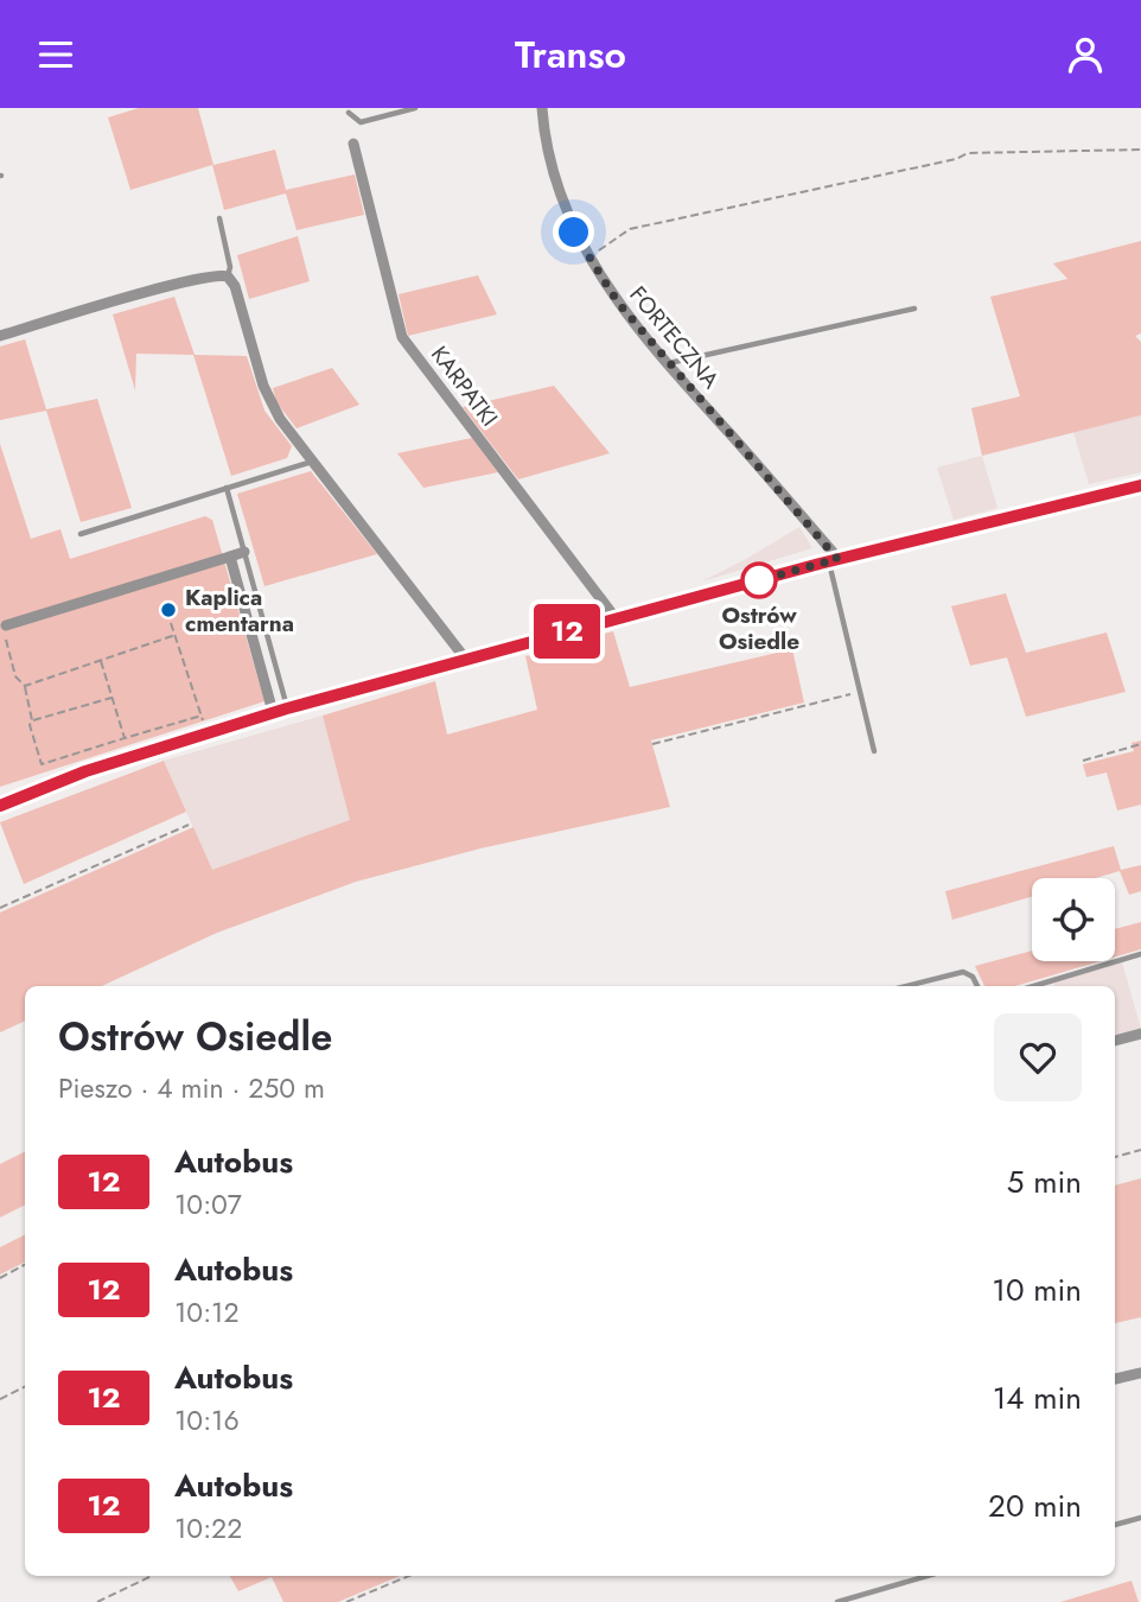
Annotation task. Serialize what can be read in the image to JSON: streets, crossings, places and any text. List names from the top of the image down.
{
  "streets": {
    "street": ["FORTECZNA", "KARPATKI"]
  },
  "places": ["Ostrów Osiedle", "Kaplica cmentarna"],
  "lines": ["bus line 12"],
  "page": {
    "header": "Transo",
    "on_map": "12",
    "heading": ["Ostrów Osiedle", "Pieszo · 4 min · 250 m"],
    "list": [
      {
        "mark": "12",
        "name": "Autobus",
        "note": "10:07",
        "value": "5 min"
      },
      {
        "mark": "12",
        "name": "Autobus",
        "note": "10:12",
        "value": "10 min"
      },
      {
        "mark": "12",
        "name": "Autobus",
        "note": "10:16",
        "value": "14 min"
      },
      {
        "mark": "12",
        "name": "Autobus",
        "note": "10:22",
        "value": "20 min"
      }
    ]
  }
}
